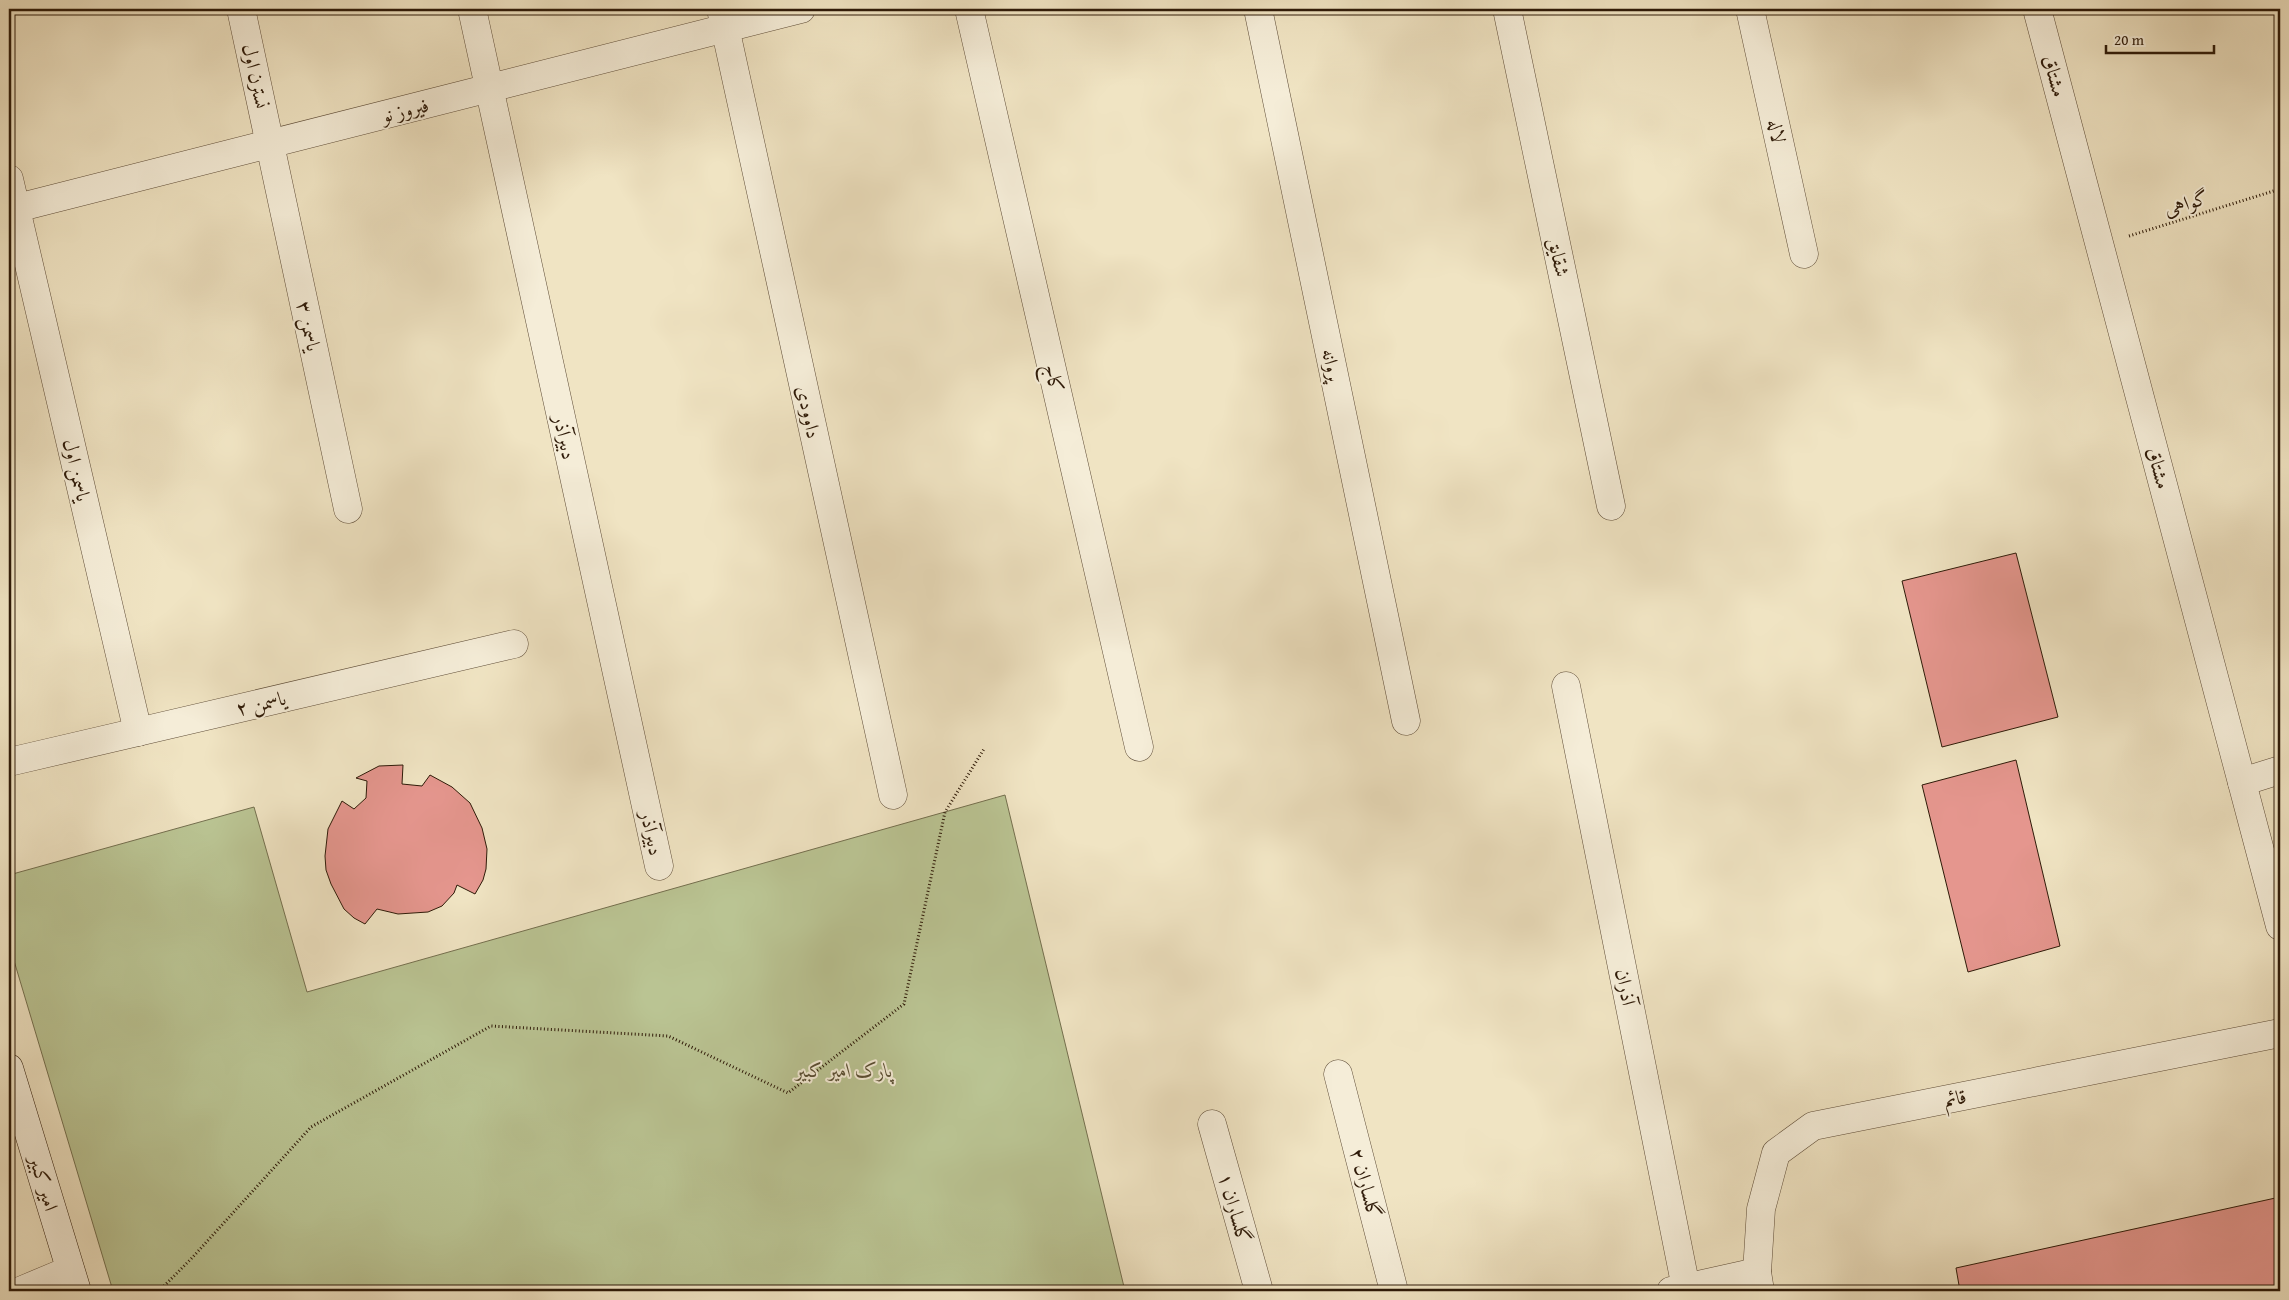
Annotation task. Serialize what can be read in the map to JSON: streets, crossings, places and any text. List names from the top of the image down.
{
  "streets": {
    "street": [
      "نسترن اول",
      "مشتاق",
      "فیروز نو",
      "لاله",
      "شقایق",
      "یاسمن ۳",
      "پروانه",
      "کاج",
      "داوودی",
      "دبیرآذر",
      "یاسمن اول",
      "یاسمن ۲",
      "آذران",
      "قائم",
      "امیر کبیر",
      "گلساران ۲",
      "گلساران ۱"
    ],
    "path": ["گواهی"]
  },
  "crossings": [
    ["نسترن اول", "فیروز نو"],
    ["نسترن اول", "یاسمن ۳"],
    ["مشتاق", "گواهی"],
    ["فیروز نو", "یاسمن ۳"],
    ["فیروز نو", "داوودی"],
    ["فیروز نو", "دبیرآذر"],
    ["فیروز نو", "یاسمن اول"],
    ["یاسمن اول", "یاسمن ۲"]
  ],
  "parks": ["پارک امیر کبیر"],
  "scale_bar": "20 m"
}
